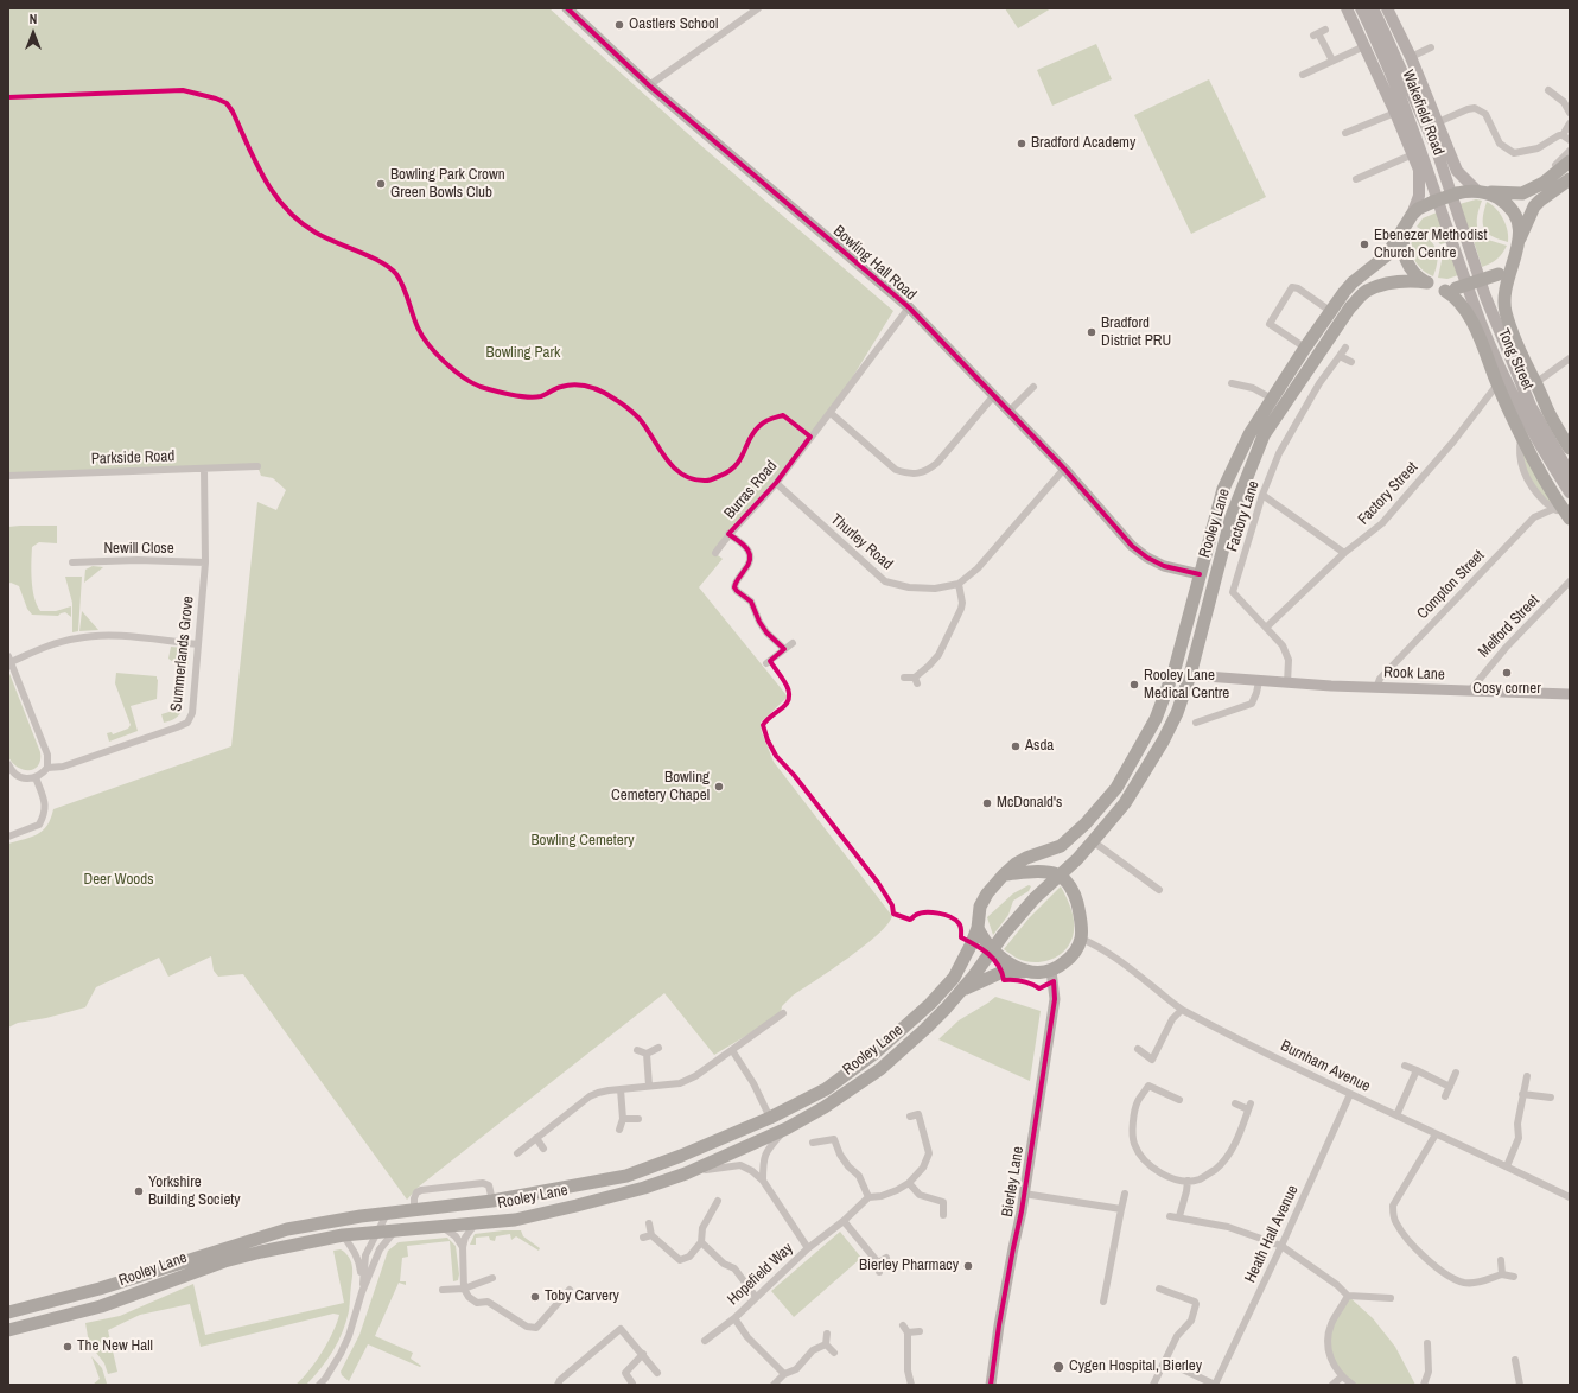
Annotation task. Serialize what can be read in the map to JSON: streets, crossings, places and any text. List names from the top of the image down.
{
  "streets": {
    "highway": ["Rooley Lane"],
    "main road": ["Wakefield Road", "Tong Street"],
    "street": [
      "Bowling Hall Road",
      "Parkside Road",
      "Burras Road",
      "Factory Street",
      "Factory Lane",
      "Thurley Road",
      "Newill Close",
      "Compton Street",
      "Melford Street",
      "Summerlands Grove",
      "Rook Lane",
      "Burnham Avenue",
      "Bierley Lane",
      "Heath Hall Avenue",
      "Hopefield Way"
    ]
  },
  "crossings": [
    ["Wakefield Road", "Tong Street"],
    ["Bowling Hall Road", "Burras Road"],
    ["Bowling Hall Road", "Rooley Lane"],
    ["Bowling Hall Road", "Thurley Road"],
    ["Parkside Road", "Summerlands Grove"],
    ["Burras Road", "Thurley Road"],
    ["Factory Street", "Factory Lane"],
    ["Factory Lane", "Rook Lane"],
    ["Rooley Lane", "Rook Lane"],
    ["Rooley Lane", "Hopefield Way"],
    ["Newill Close", "Summerlands Grove"],
    ["Compton Street", "Rook Lane"],
    ["Melford Street", "Rook Lane"],
    ["Burnham Avenue", "Heath Hall Avenue"]
  ],
  "parks": ["Bowling Park", "Bowling Cemetery", "Deer Woods"],
  "places": [
    "Oastlers School",
    "Bradford Academy",
    "Bowling Park Crown Green Bowls Club",
    "Ebenezer Methodist Church Centre",
    "Bradford District PRU",
    "Cosy corner",
    "Rooley Lane Medical Centre",
    "Asda",
    "Bowling Cemetery Chapel",
    "McDonald's",
    "Yorkshire Building Society",
    "Bierley Pharmacy",
    "Toby Carvery",
    "The New Hall",
    "Cygen Hospital, Bierley"
  ],
  "north": "top"
}
